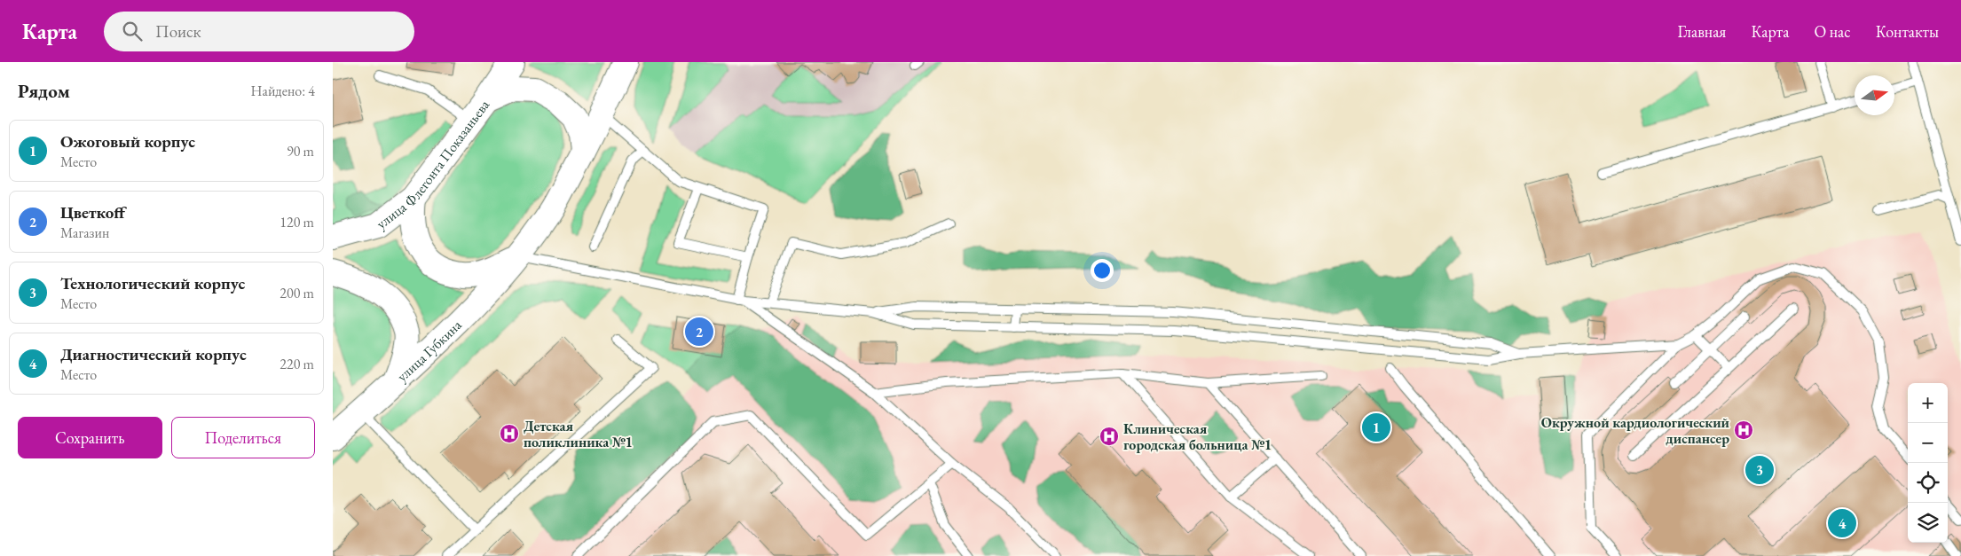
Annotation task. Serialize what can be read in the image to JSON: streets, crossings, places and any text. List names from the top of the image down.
{
  "streets": {
    "main road": ["улица Флегонта Показаньева", "улица Губкина"]
  },
  "places": {
    "hospital": ["Окружной кардиологический диспансер", "Детская поликлиника №1", "Клиническая городская больница №1"]
  },
  "north": "right",
  "page": {
    "header": "Карта",
    "search": "Поиск",
    "nav": [
      "Главная",
      "Карта",
      "О нас",
      "Контакты"
    ],
    "heading": ["Рядом", "Найдено: 4"],
    "list": [
      {
        "mark": "1",
        "name": "Ожоговый корпус",
        "note": "Место",
        "value": "90 m"
      },
      {
        "mark": "2",
        "name": "Цветкоff",
        "note": "Магазин",
        "value": "120 m"
      },
      {
        "mark": "3",
        "name": "Технологический корпус",
        "note": "Место",
        "value": "200 m"
      },
      {
        "mark": "4",
        "name": "Диагностический корпус",
        "note": "Место",
        "value": "220 m"
      }
    ],
    "pins": [
      "2",
      "1",
      "3",
      "4"
    ],
    "map_buttons": ["+", "−"],
    "buttons": ["Сохранить", "Поделиться"]
  }
}
